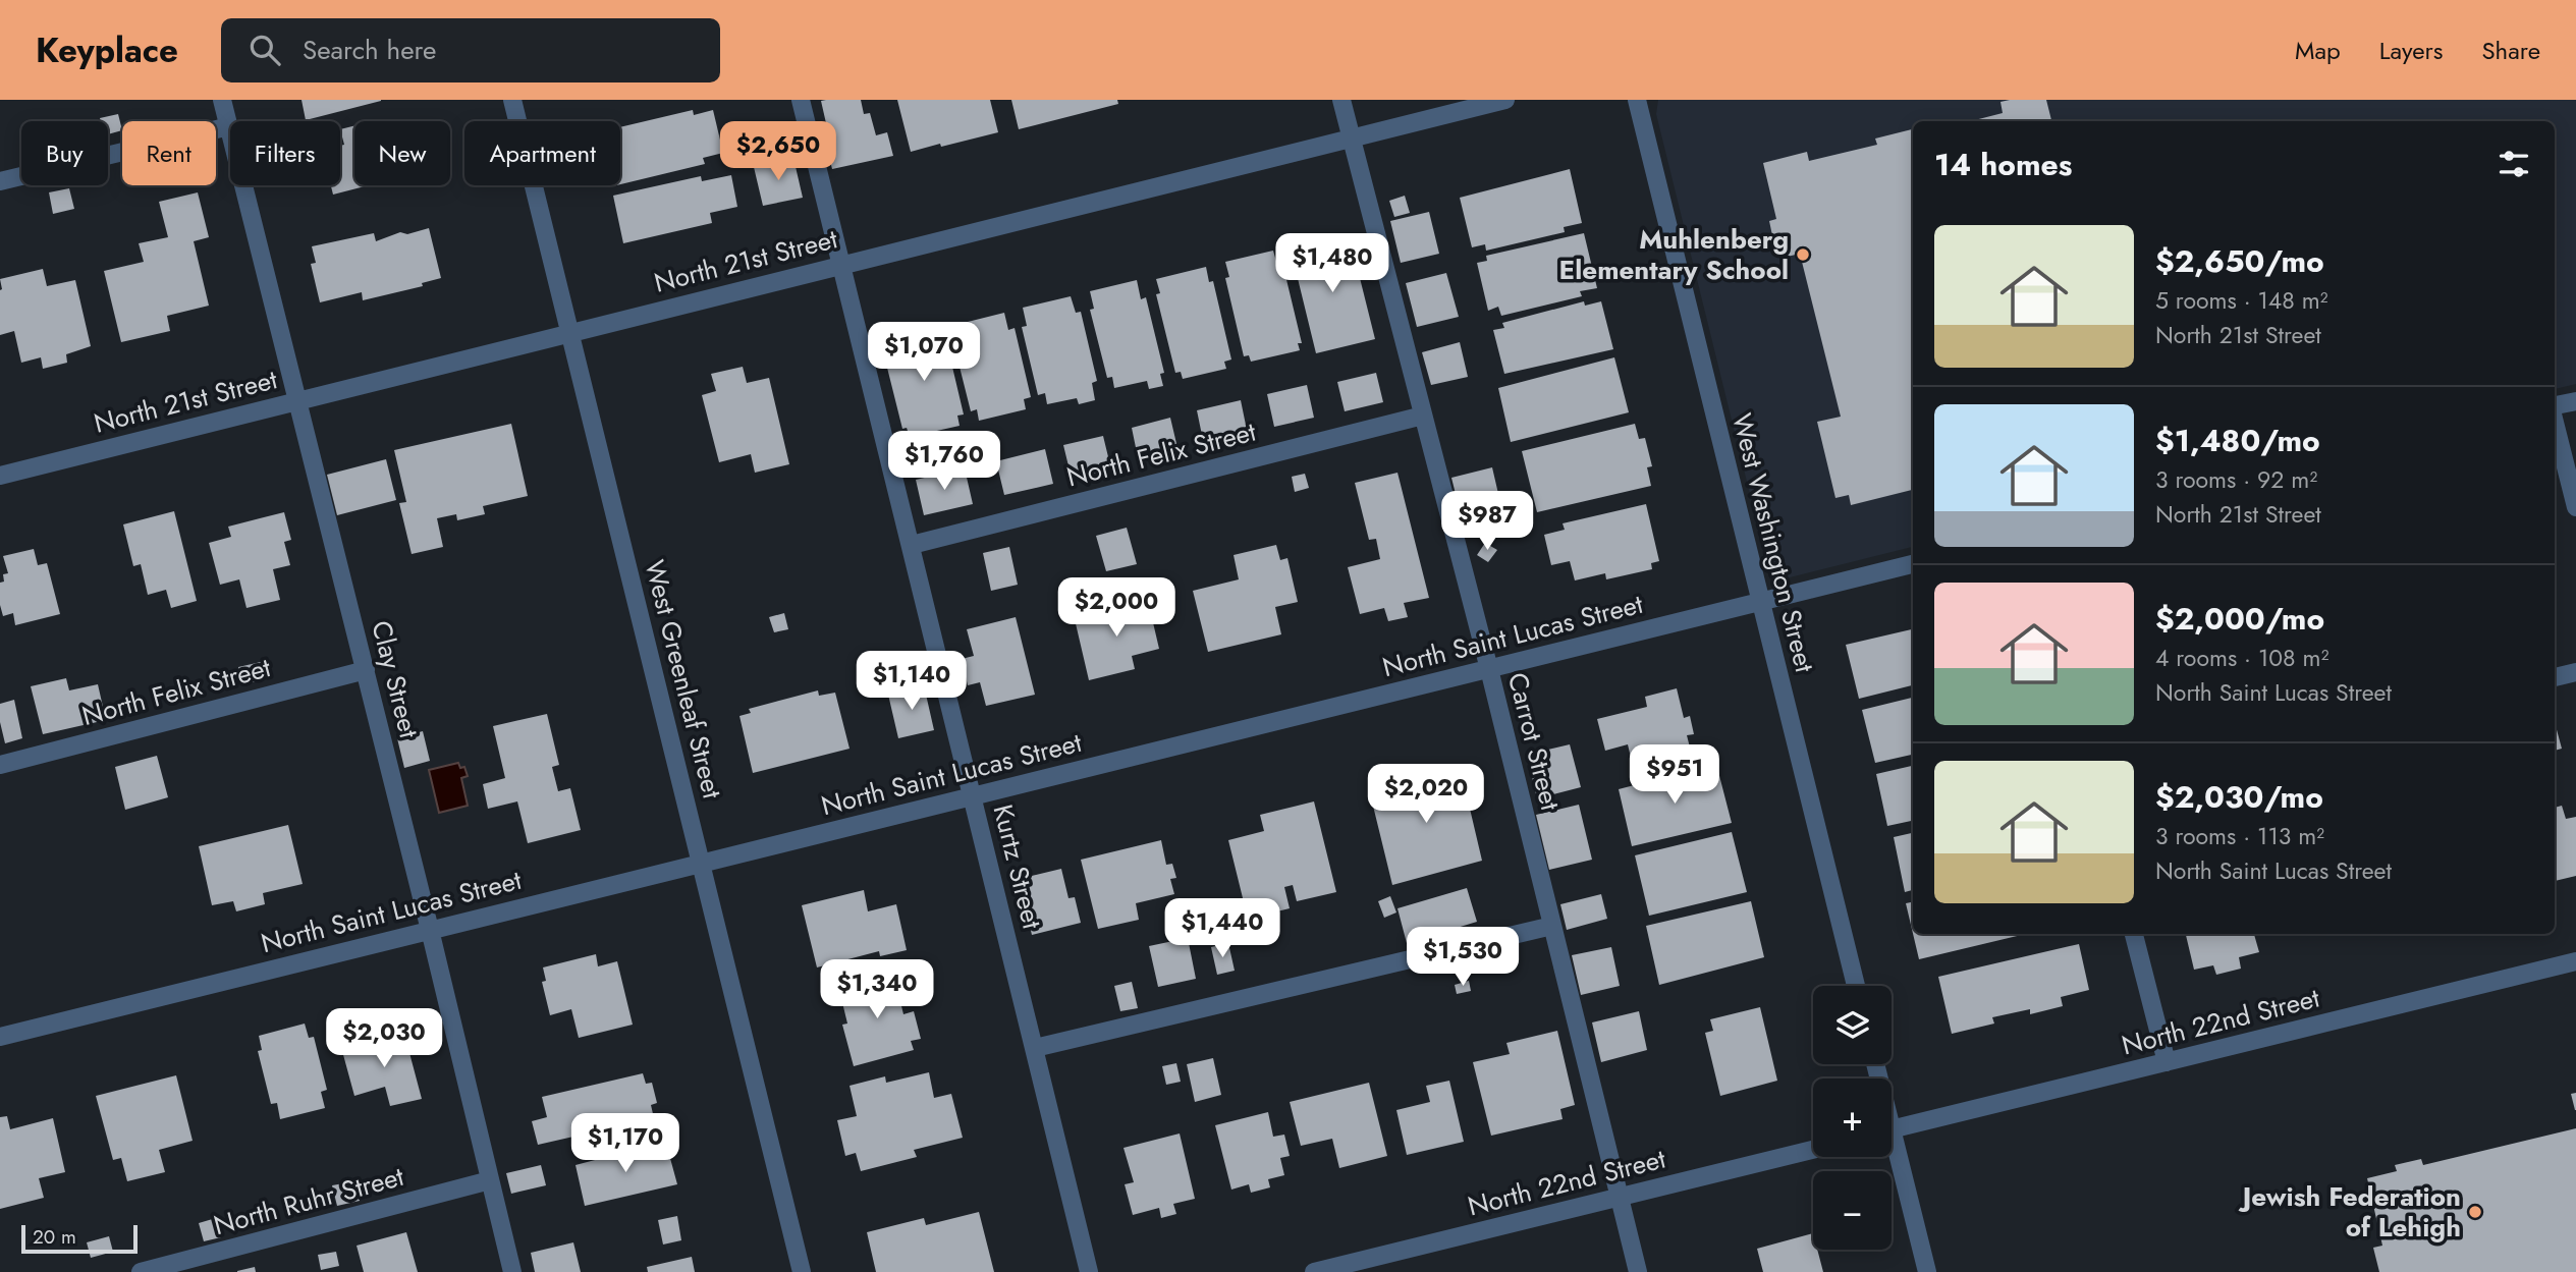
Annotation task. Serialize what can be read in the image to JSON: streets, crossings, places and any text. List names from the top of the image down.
{
  "streets": {
    "street": [
      "North 21st Street",
      "North Felix Street",
      "West Washington Street",
      "North Saint Lucas Street",
      "Clay Street",
      "West Greenleaf Street",
      "Carrot Street",
      "Kurtz Street",
      "North 22nd Street",
      "North Ruhr Street"
    ]
  },
  "crossings": [
    ["North 21st Street", "Clay Street"],
    ["North 21st Street", "West Greenleaf Street"],
    ["North 21st Street", "Carrot Street"],
    ["North 21st Street", "Kurtz Street"],
    ["North Felix Street", "Clay Street"],
    ["North Felix Street", "Carrot Street"],
    ["North Felix Street", "Kurtz Street"],
    ["West Washington Street", "North Saint Lucas Street"],
    ["North Saint Lucas Street", "Clay Street"],
    ["North Saint Lucas Street", "West Greenleaf Street"],
    ["North Saint Lucas Street", "Carrot Street"],
    ["North Saint Lucas Street", "Kurtz Street"],
    ["Clay Street", "North Ruhr Street"],
    ["Carrot Street", "North 22nd Street"]
  ],
  "places": ["Muhlenberg Elementary School", "Jewish Federation of Lehigh"],
  "scale_bar": "20 m",
  "page": {
    "header": "Keyplace",
    "search": "Search here",
    "nav": ["Map", "Layers", "Share"],
    "price": [
      "$2,650",
      "$1,480",
      "$1,070",
      "$1,760",
      "$987",
      "$2,000",
      "$1,140",
      "$951",
      "$2,020",
      "$1,440",
      "$1,530",
      "$1,340",
      "$2,030",
      "$1,170"
    ],
    "chip": [
      "Buy",
      "Rent",
      "Filters",
      "New",
      "Apartment"
    ],
    "heading": "14 homes",
    "list": [
      {
        "name": "$2,650/mo",
        "note": "5 rooms · 148 m² · North 21st Street"
      },
      {
        "name": "$1,480/mo",
        "note": "3 rooms · 92 m² · North 21st Street"
      },
      {
        "name": "$2,000/mo",
        "note": "4 rooms · 108 m² · North Saint Lucas Street"
      },
      {
        "name": "$2,030/mo",
        "note": "3 rooms · 113 m² · North Saint Lucas Street"
      }
    ],
    "map_buttons": ["+", "−"],
    "scale": "20 m"
  }
}
